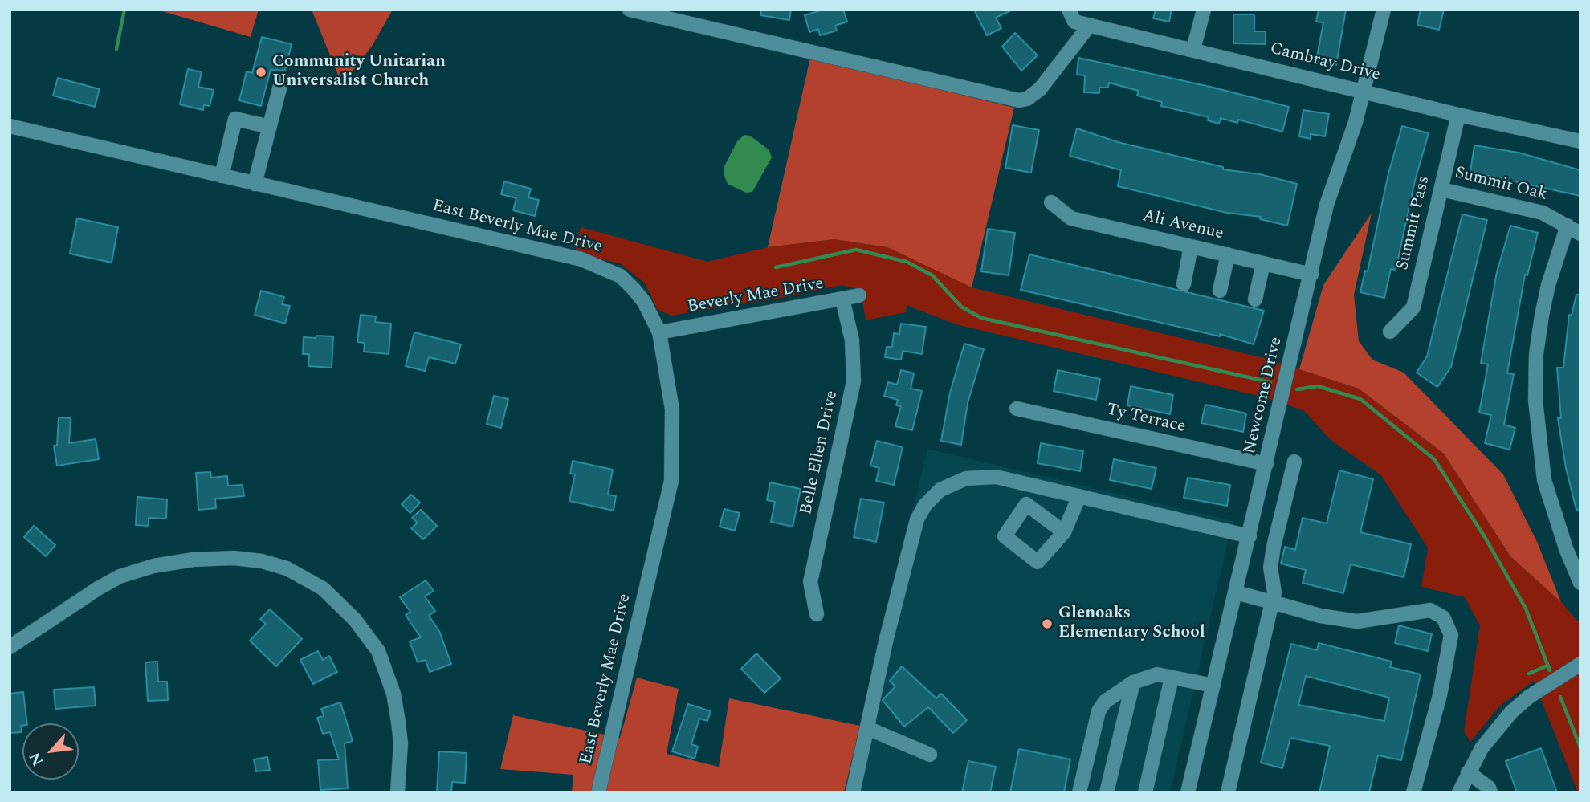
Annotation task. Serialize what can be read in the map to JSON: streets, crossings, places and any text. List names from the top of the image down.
{
  "streets": {
    "street": [
      "Cambray Drive",
      "Summit Oak",
      "Summit Pass",
      "Ali Avenue",
      "East Beverly Mae Drive",
      "Beverly Mae Drive",
      "Newcome Drive",
      "Ty Terrace",
      "Belle Ellen Drive"
    ]
  },
  "crossings": [
    ["Cambray Drive", "Summit Pass"],
    ["Cambray Drive", "Newcome Drive"],
    ["Summit Oak", "Summit Pass"],
    ["Ali Avenue", "Newcome Drive"],
    ["East Beverly Mae Drive", "Beverly Mae Drive"],
    ["Beverly Mae Drive", "Belle Ellen Drive"],
    ["Newcome Drive", "Ty Terrace"]
  ],
  "places": ["Community Unitarian Universalist Church", "Glenoaks Elementary School"],
  "north": "bottom left"
}
